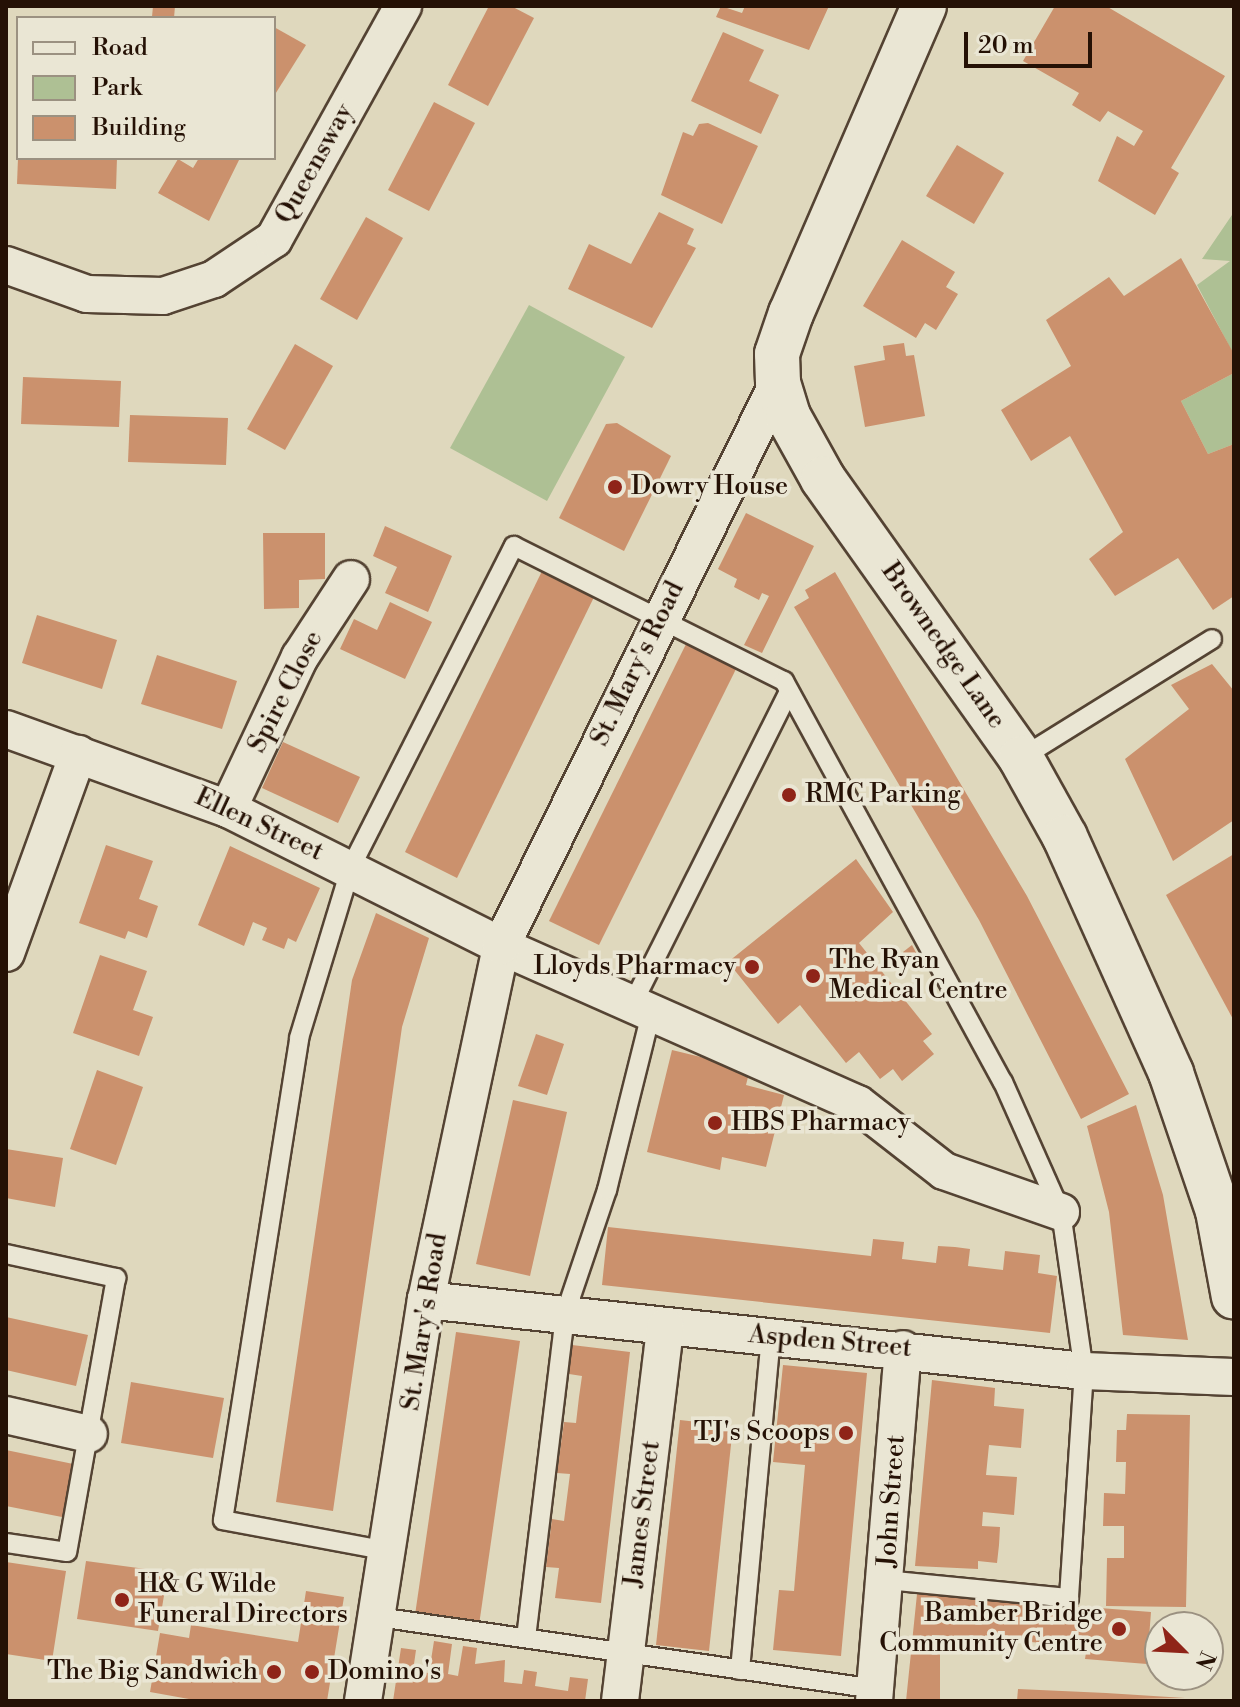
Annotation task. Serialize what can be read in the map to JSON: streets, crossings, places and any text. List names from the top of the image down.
{
  "streets": {
    "main road": ["Brownedge Lane"],
    "street": [
      "Queensway",
      "St. Mary's Road",
      "Spire Close",
      "Ellen Street",
      "Aspden Street",
      "John Street",
      "James Street"
    ]
  },
  "crossings": [
    ["Brownedge Lane", "St. Mary's Road"],
    ["St. Mary's Road", "Ellen Street"],
    ["St. Mary's Road", "Aspden Street"],
    ["Spire Close", "Ellen Street"],
    ["Aspden Street", "John Street"],
    ["Aspden Street", "James Street"]
  ],
  "places": [
    "Dowry House",
    "RMC Parking",
    "Lloyds Pharmacy",
    "The Ryan Medical Centre",
    "HBS Pharmacy",
    "TJ's Scoops",
    "H& G Wilde Funeral Directors",
    "Bamber Bridge Community Centre",
    "The Big Sandwich",
    "Domino's"
  ],
  "legend": ["Road", "Park", "Building"],
  "scale_bar": "20 m",
  "north": "bottom right"
}
